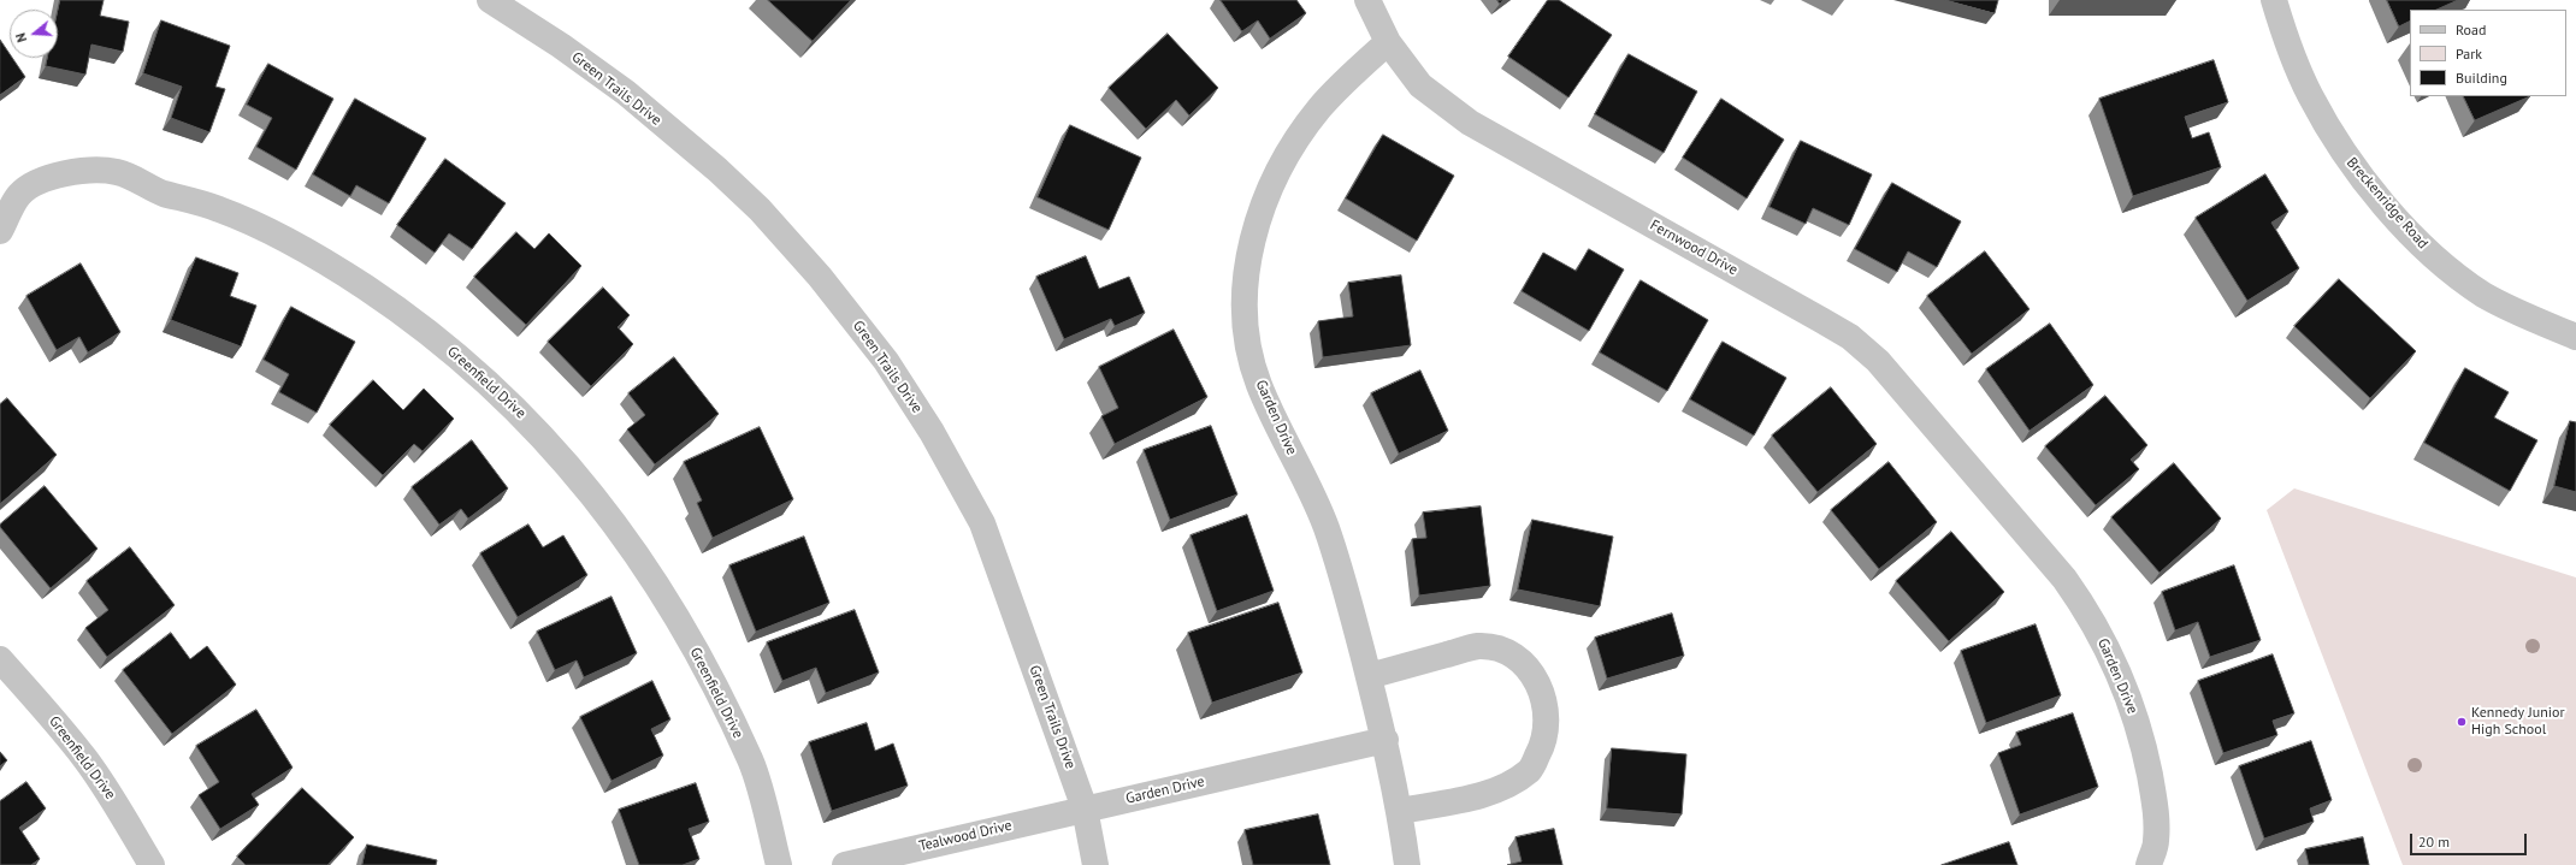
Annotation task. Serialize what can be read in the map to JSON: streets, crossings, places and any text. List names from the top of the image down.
{
  "streets": {
    "street": [
      "Green Trails Drive",
      "Breckenridge Road",
      "Fernwood Drive",
      "Greenfield Drive",
      "Garden Drive",
      "Tealwood Drive"
    ]
  },
  "crossings": [
    ["Green Trails Drive", "Garden Drive"],
    ["Green Trails Drive", "Tealwood Drive"],
    ["Fernwood Drive", "Garden Drive"],
    ["Garden Drive", "Tealwood Drive"]
  ],
  "places": ["Kennedy Junior High School"],
  "legend": ["Road", "Park", "Building"],
  "scale_bar": "20 m",
  "north": "left"
}
